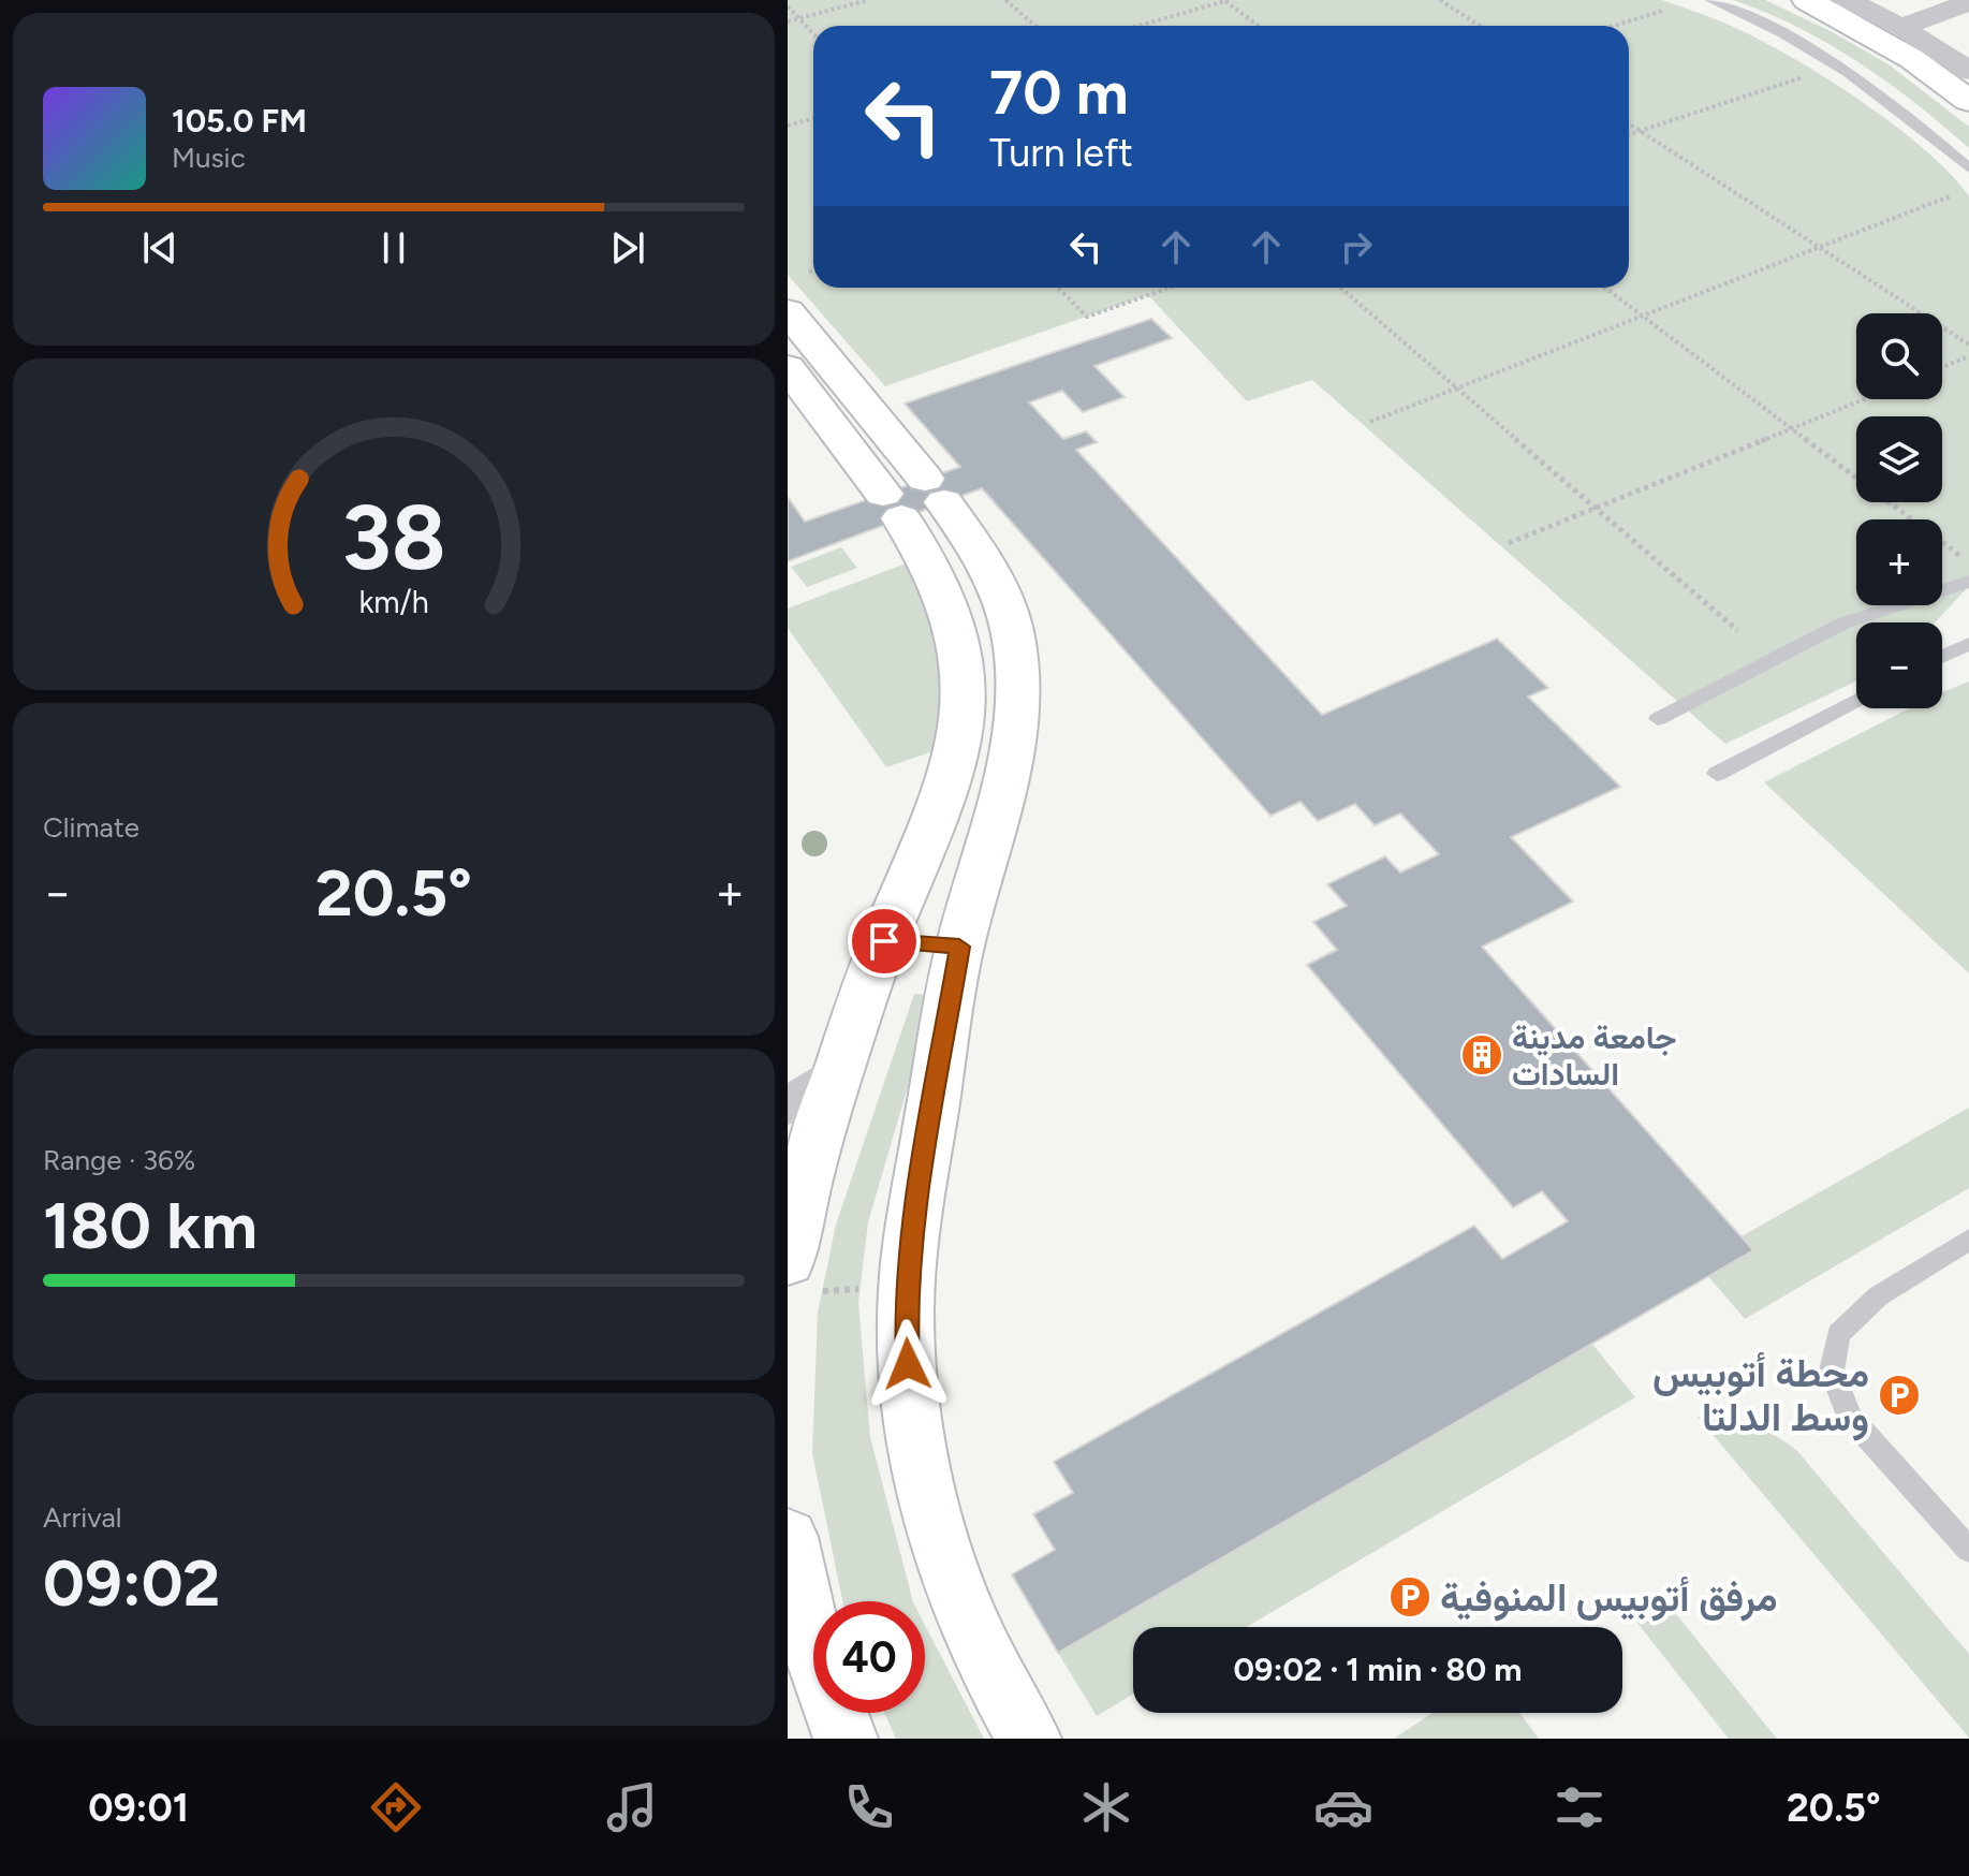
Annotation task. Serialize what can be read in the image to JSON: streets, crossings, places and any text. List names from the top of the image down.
{
  "places": {
    "building": ["جامعة مدينة السادات"],
    "parking": ["محطة أتوبيس وسط الدلتا", "مرفق أتوبيس المنوفية"]
  },
  "page": {
    "turn": ["70 m", "Turn left"],
    "song": ["105.0 FM", "Music"],
    "map_buttons": ["+", "−"],
    "tile": [
      "Climate",
      ["Range · 36%", "180 km"],
      ["Arrival", "09:02"]
    ],
    "heat": ["−", "20.5°", "+"],
    "limit": "40",
    "trip": "09:02 · 1 min · 80 m",
    "tabs": ["09:01", "20.5°"],
    "gauge": ["38", "km/h"]
  }
}
